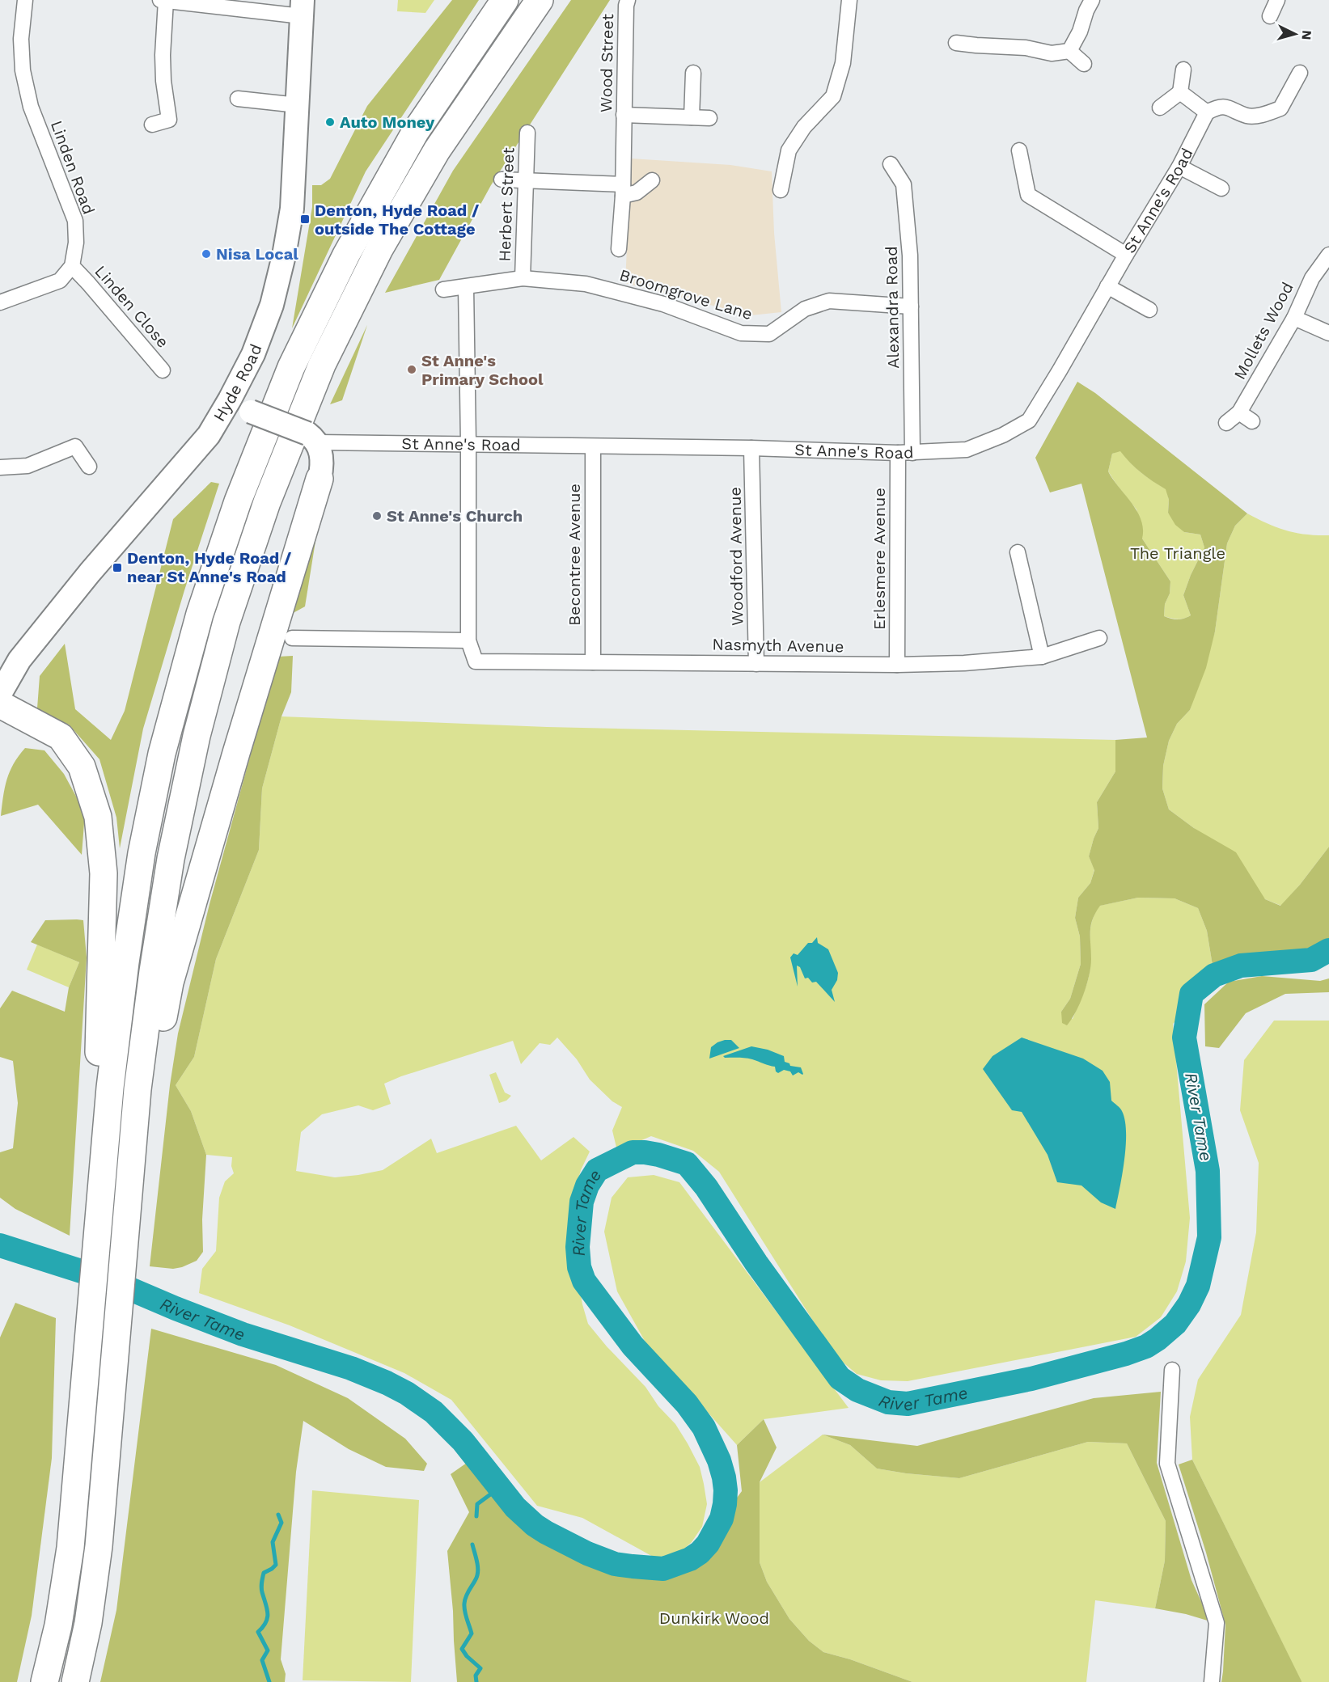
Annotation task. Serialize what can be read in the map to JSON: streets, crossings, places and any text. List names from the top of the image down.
{
  "streets": {
    "main road": ["St Anne's Road", "Hyde Road"],
    "street": [
      "Wood Street",
      "Linden Road",
      "Herbert Street",
      "Broomgrove Lane",
      "Linden Close",
      "Alexandra Road",
      "Mollets Wood",
      "Becontree Avenue",
      "Woodford Avenue",
      "Erlesmere Avenue",
      "Nasmyth Avenue"
    ]
  },
  "crossings": [
    ["Linden Road", "Linden Close"],
    ["St Anne's Road", "Alexandra Road"],
    ["St Anne's Road", "Hyde Road"],
    ["St Anne's Road", "Becontree Avenue"],
    ["St Anne's Road", "Woodford Avenue"],
    ["St Anne's Road", "Erlesmere Avenue"],
    ["Herbert Street", "Broomgrove Lane"],
    ["Broomgrove Lane", "Alexandra Road"],
    ["Alexandra Road", "Erlesmere Avenue"],
    ["Becontree Avenue", "Nasmyth Avenue"],
    ["Woodford Avenue", "Nasmyth Avenue"],
    ["Erlesmere Avenue", "Nasmyth Avenue"]
  ],
  "water": ["River Tame"],
  "parks": ["The Triangle", "Dunkirk Wood"],
  "places": {
    "other": [
      "Auto Money",
      "Nisa Local",
      "St Anne's Primary School",
      "St Anne's Church"
    ],
    "transit": ["Denton, Hyde Road / outside The Cottage", "Denton, Hyde Road / near St Anne's Road"]
  },
  "north": "right"
}
